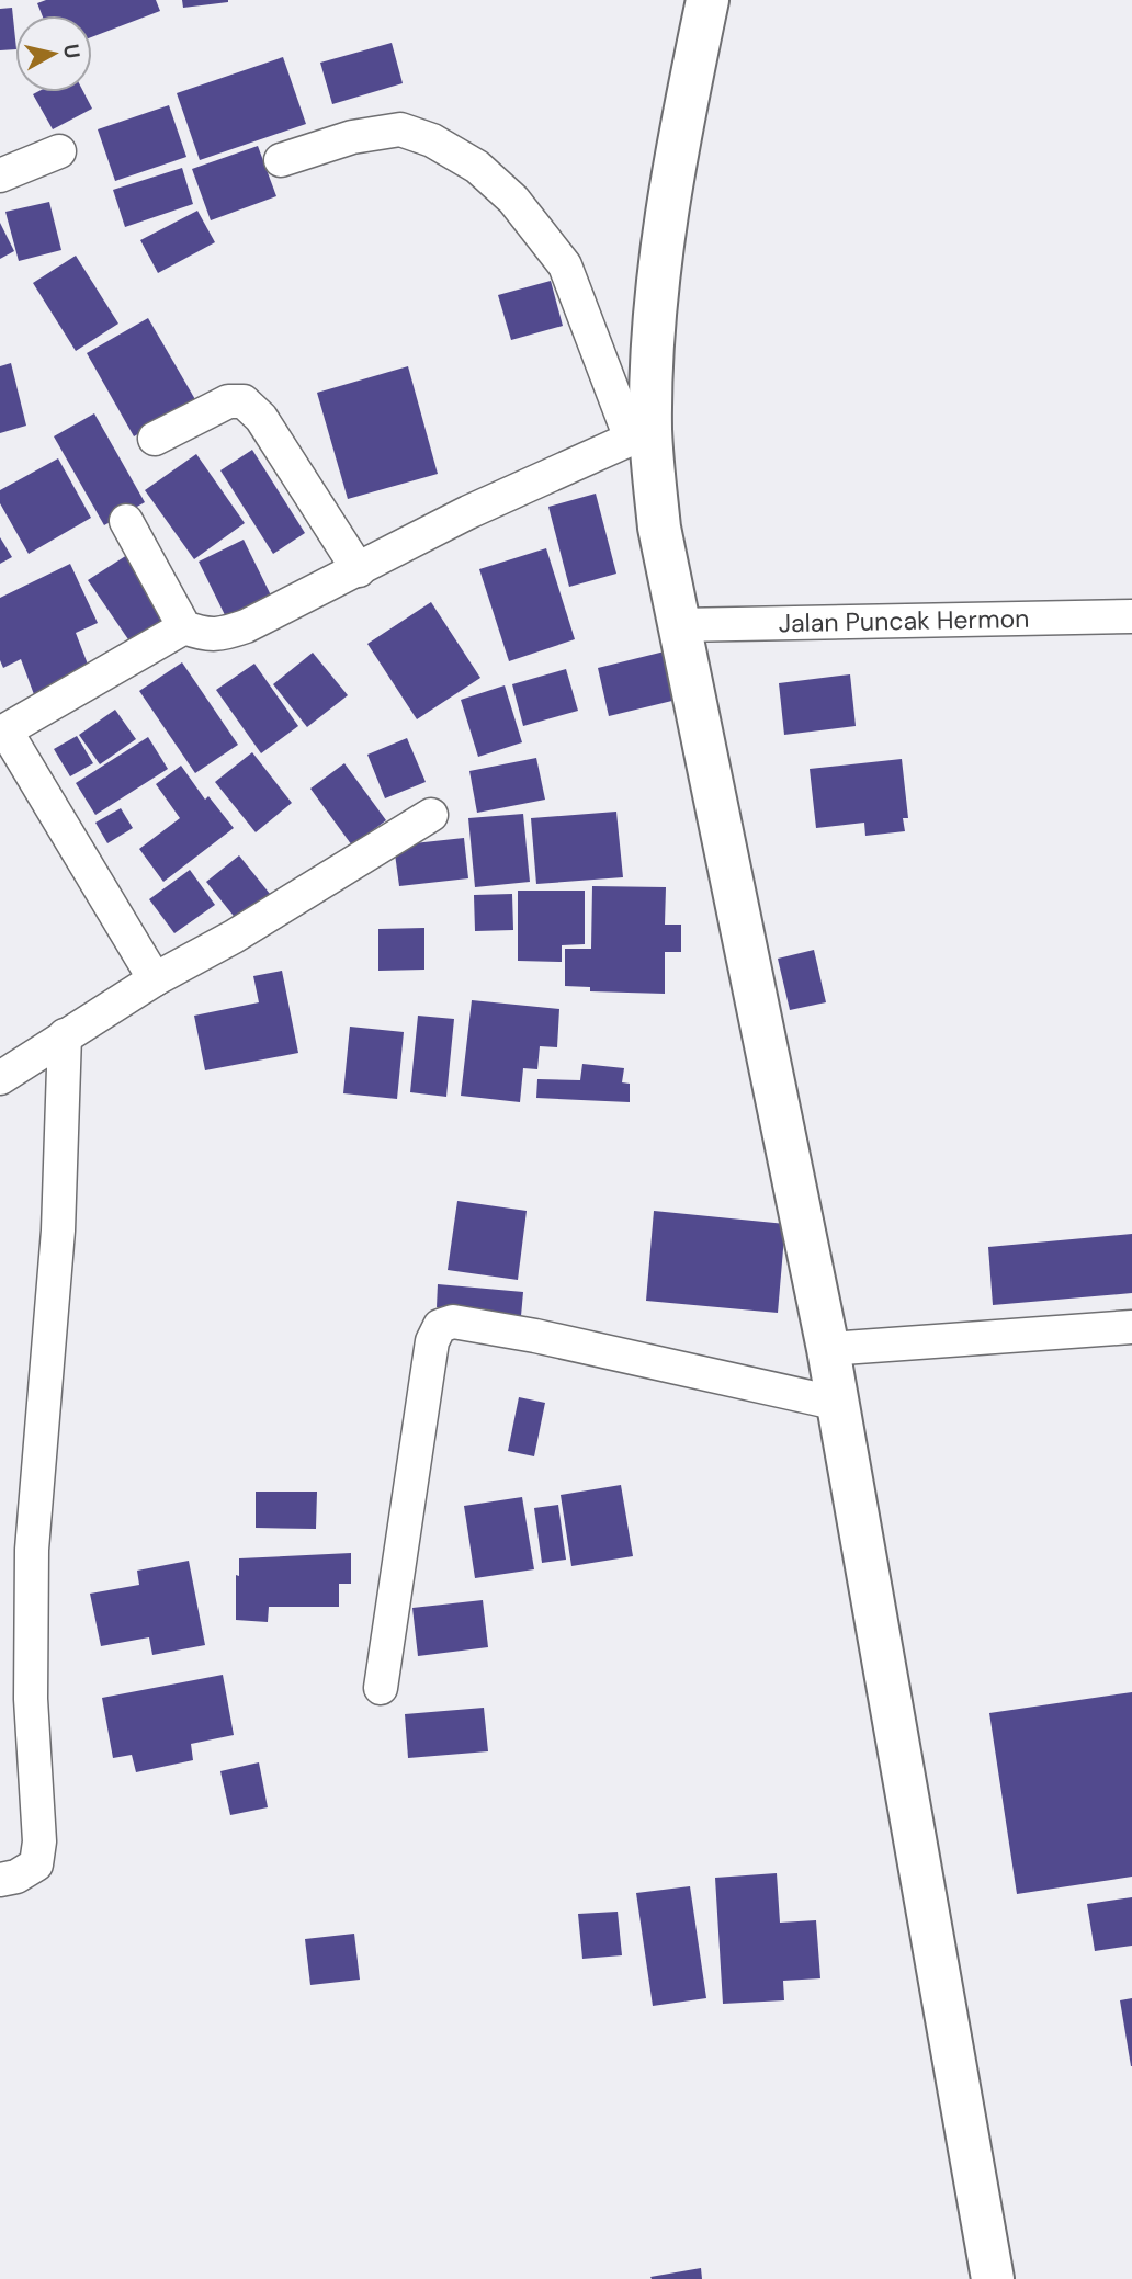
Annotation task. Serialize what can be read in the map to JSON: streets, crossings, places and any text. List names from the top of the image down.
{
  "streets": {
    "street": ["Jalan Puncak Hermon"]
  },
  "north": "right"
}
